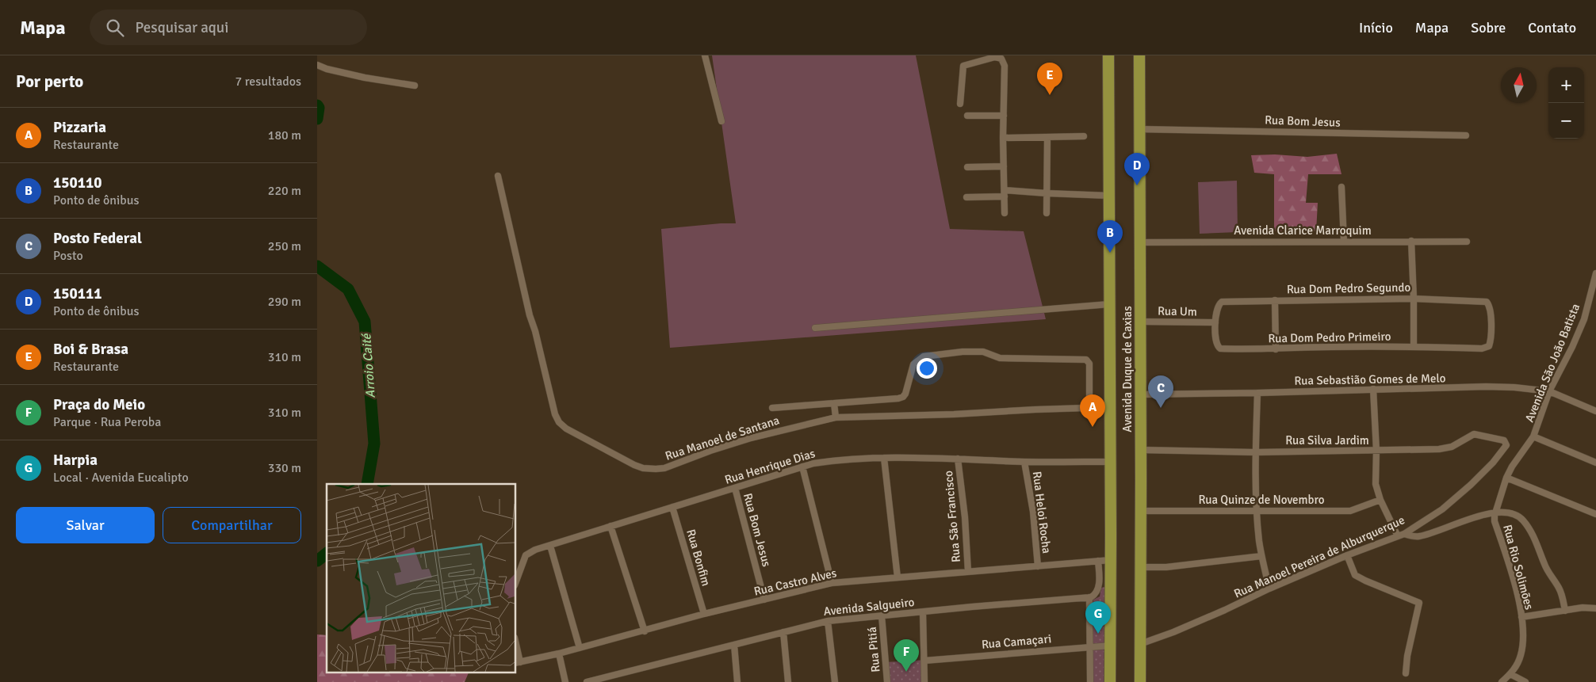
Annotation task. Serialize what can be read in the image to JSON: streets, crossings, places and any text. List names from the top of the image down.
{
  "streets": {
    "highway": ["Avenida Duque de Caxias"],
    "street": [
      "Rua Bom Jesus",
      "Avenida Clarice Marroquim",
      "Rua Dom Pedro Segundo",
      "Rua Um",
      "Rua Dom Pedro Primeiro",
      "Avenida São João Batista",
      "Rua Sebastião Gomes de Melo",
      "Rua Manoel de Santana",
      "Rua Silva Jardim",
      "Rua Henrique Dias",
      "Rua Quinze de Novembro",
      "Rua Heloi Rocha",
      "Rua São Francisco",
      "Rua Manoel Pereira de Alburquerque",
      "Rua Bonfim",
      "Rua Rio Solimões",
      "Rua Castro Alves",
      "Avenida Salgueiro",
      "Rua Camaçari",
      "Rua Pitiá"
    ]
  },
  "crossings": [
    ["Rua Bom Jesus", "Avenida Duque de Caxias"],
    ["Rua Bom Jesus", "Rua Henrique Dias"],
    ["Rua Bom Jesus", "Rua Castro Alves"],
    ["Avenida Clarice Marroquim", "Avenida Duque de Caxias"],
    ["Rua Dom Pedro Segundo", "Rua Dom Pedro Primeiro"],
    ["Rua Um", "Rua Dom Pedro Primeiro"],
    ["Rua Um", "Avenida Duque de Caxias"],
    ["Avenida São João Batista", "Rua Sebastião Gomes de Melo"],
    ["Avenida São João Batista", "Rua Rio Solimões"],
    ["Avenida Duque de Caxias", "Rua Sebastião Gomes de Melo"],
    ["Avenida Duque de Caxias", "Rua Manoel de Santana"],
    ["Avenida Duque de Caxias", "Rua Silva Jardim"],
    ["Avenida Duque de Caxias", "Rua Henrique Dias"],
    ["Avenida Duque de Caxias", "Rua Quinze de Novembro"],
    ["Avenida Duque de Caxias", "Rua Manoel Pereira de Alburquerque"],
    ["Avenida Duque de Caxias", "Rua Castro Alves"],
    ["Avenida Duque de Caxias", "Rua Camaçari"],
    ["Rua Silva Jardim", "Rua Manoel Pereira de Alburquerque"],
    ["Rua Henrique Dias", "Rua Heloi Rocha"],
    ["Rua Henrique Dias", "Rua São Francisco"],
    ["Rua Henrique Dias", "Rua Bonfim"],
    ["Rua Heloi Rocha", "Rua Castro Alves"],
    ["Rua São Francisco", "Rua Castro Alves"],
    ["Rua Bonfim", "Rua Castro Alves"],
    ["Avenida Salgueiro", "Rua Pitiá"]
  ],
  "water": ["Arroio Caité"],
  "north": "top",
  "page": {
    "header": "Mapa",
    "search": "Pesquisar aqui",
    "nav": [
      "Início",
      "Mapa",
      "Sobre",
      "Contato"
    ],
    "heading": ["Por perto", "7 resultados"],
    "pins": [
      "E",
      "D",
      "B",
      "C",
      "A",
      "G",
      "F"
    ],
    "map_buttons": ["+", "−"],
    "list": [
      {
        "mark": "A",
        "name": "Pizzaria",
        "note": "Restaurante",
        "value": "180 m"
      },
      {
        "mark": "B",
        "name": "150110",
        "note": "Ponto de ônibus",
        "value": "220 m"
      },
      {
        "mark": "C",
        "name": "Posto Federal",
        "note": "Posto",
        "value": "250 m"
      },
      {
        "mark": "D",
        "name": "150111",
        "note": "Ponto de ônibus",
        "value": "290 m"
      },
      {
        "mark": "E",
        "name": "Boi & Brasa",
        "note": "Restaurante",
        "value": "310 m"
      },
      {
        "mark": "F",
        "name": "Praça do Meio",
        "note": "Parque · Rua Peroba",
        "value": "310 m"
      },
      {
        "mark": "G",
        "name": "Harpia",
        "note": "Local · Avenida Eucalipto",
        "value": "330 m"
      }
    ],
    "buttons": ["Salvar", "Compartilhar"]
  }
}
